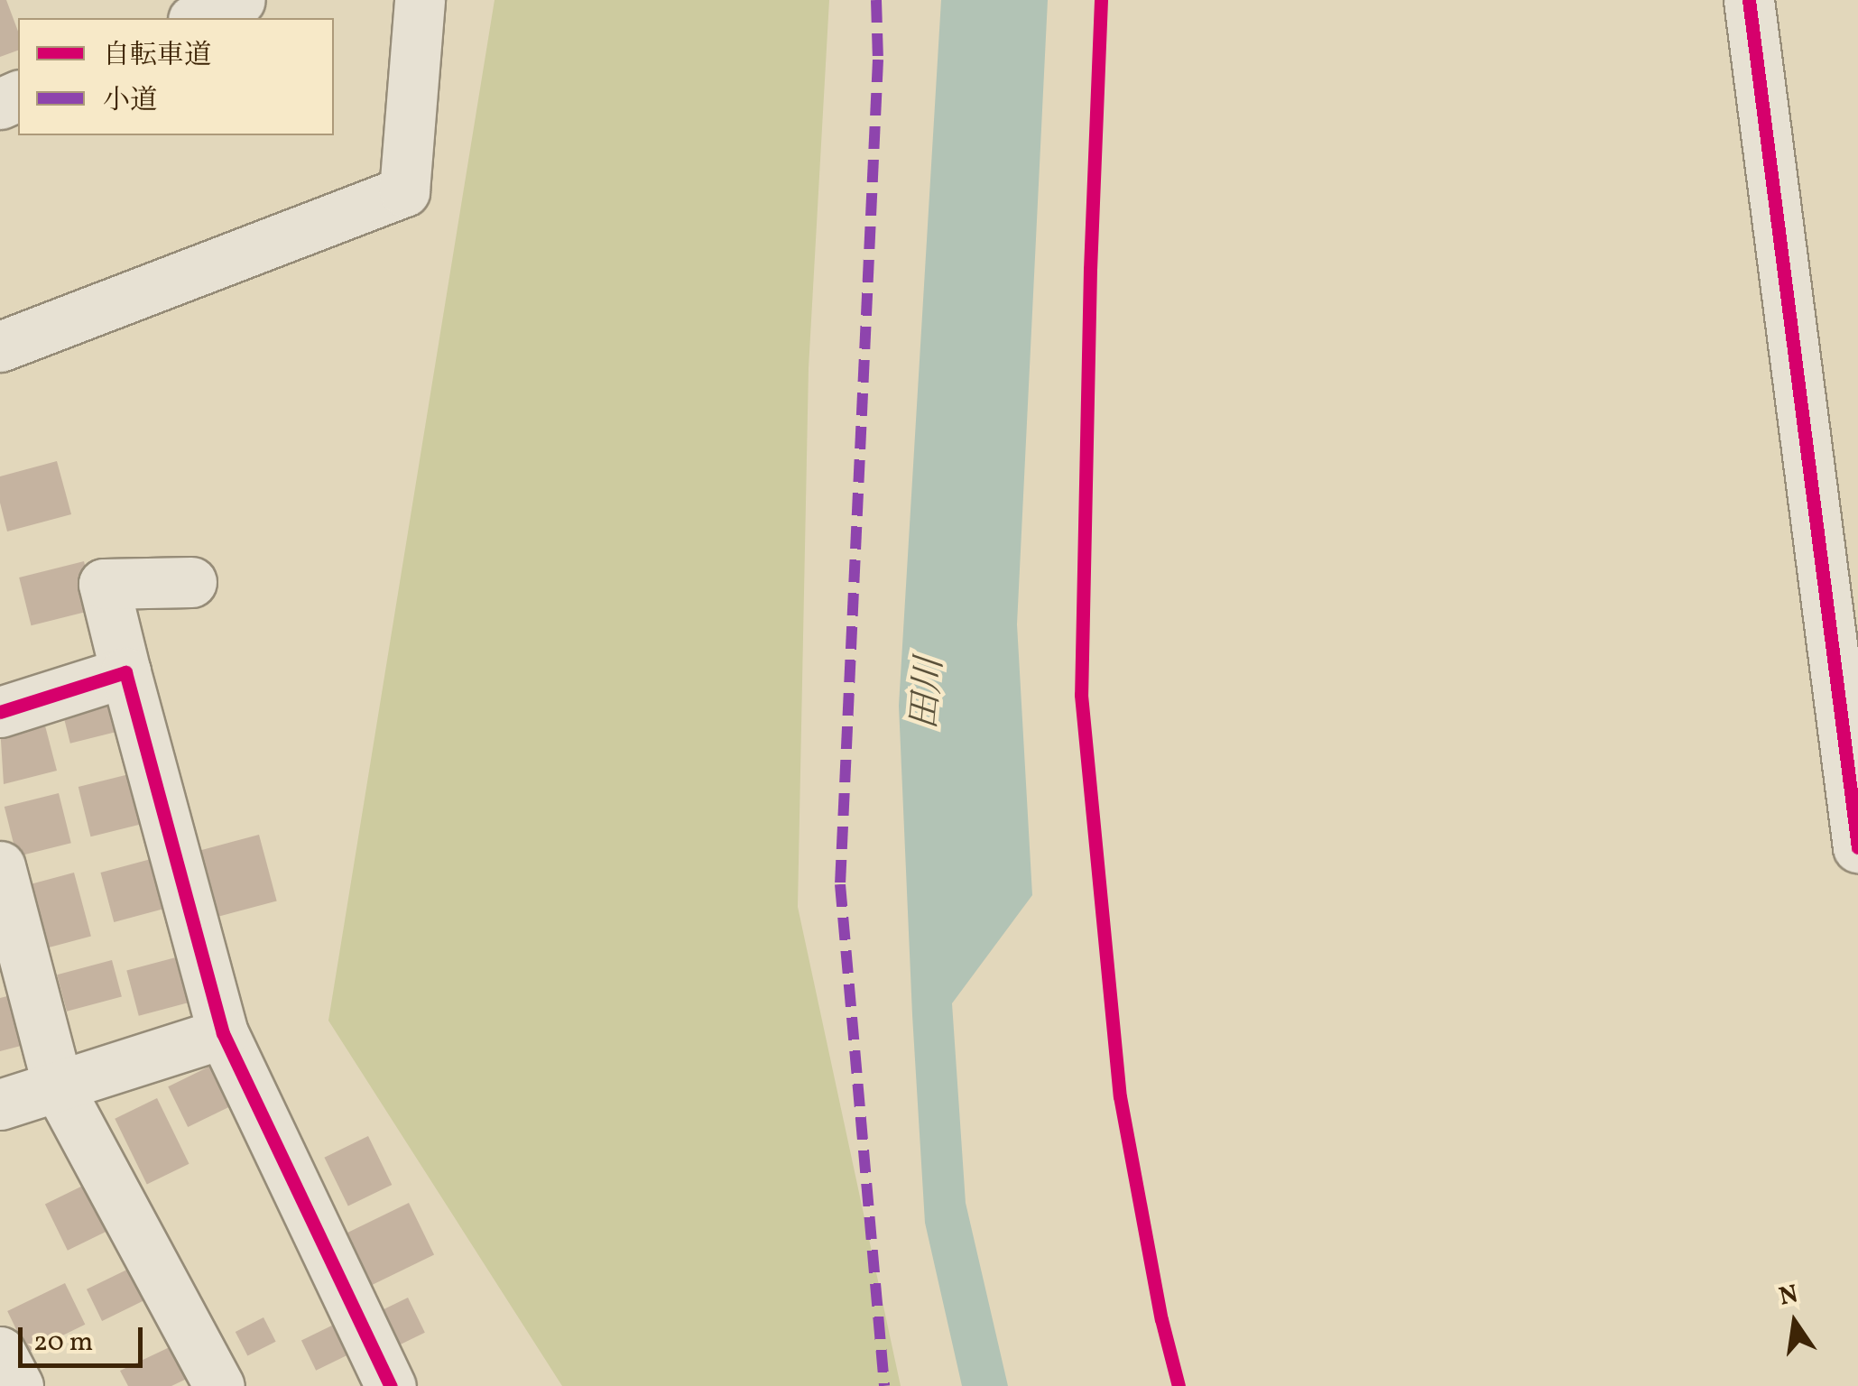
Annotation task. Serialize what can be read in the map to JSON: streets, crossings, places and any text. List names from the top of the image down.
{
  "water": ["田川"],
  "legend": ["自転車道", "小道"],
  "scale_bar": "20 m",
  "north": "top"
}
